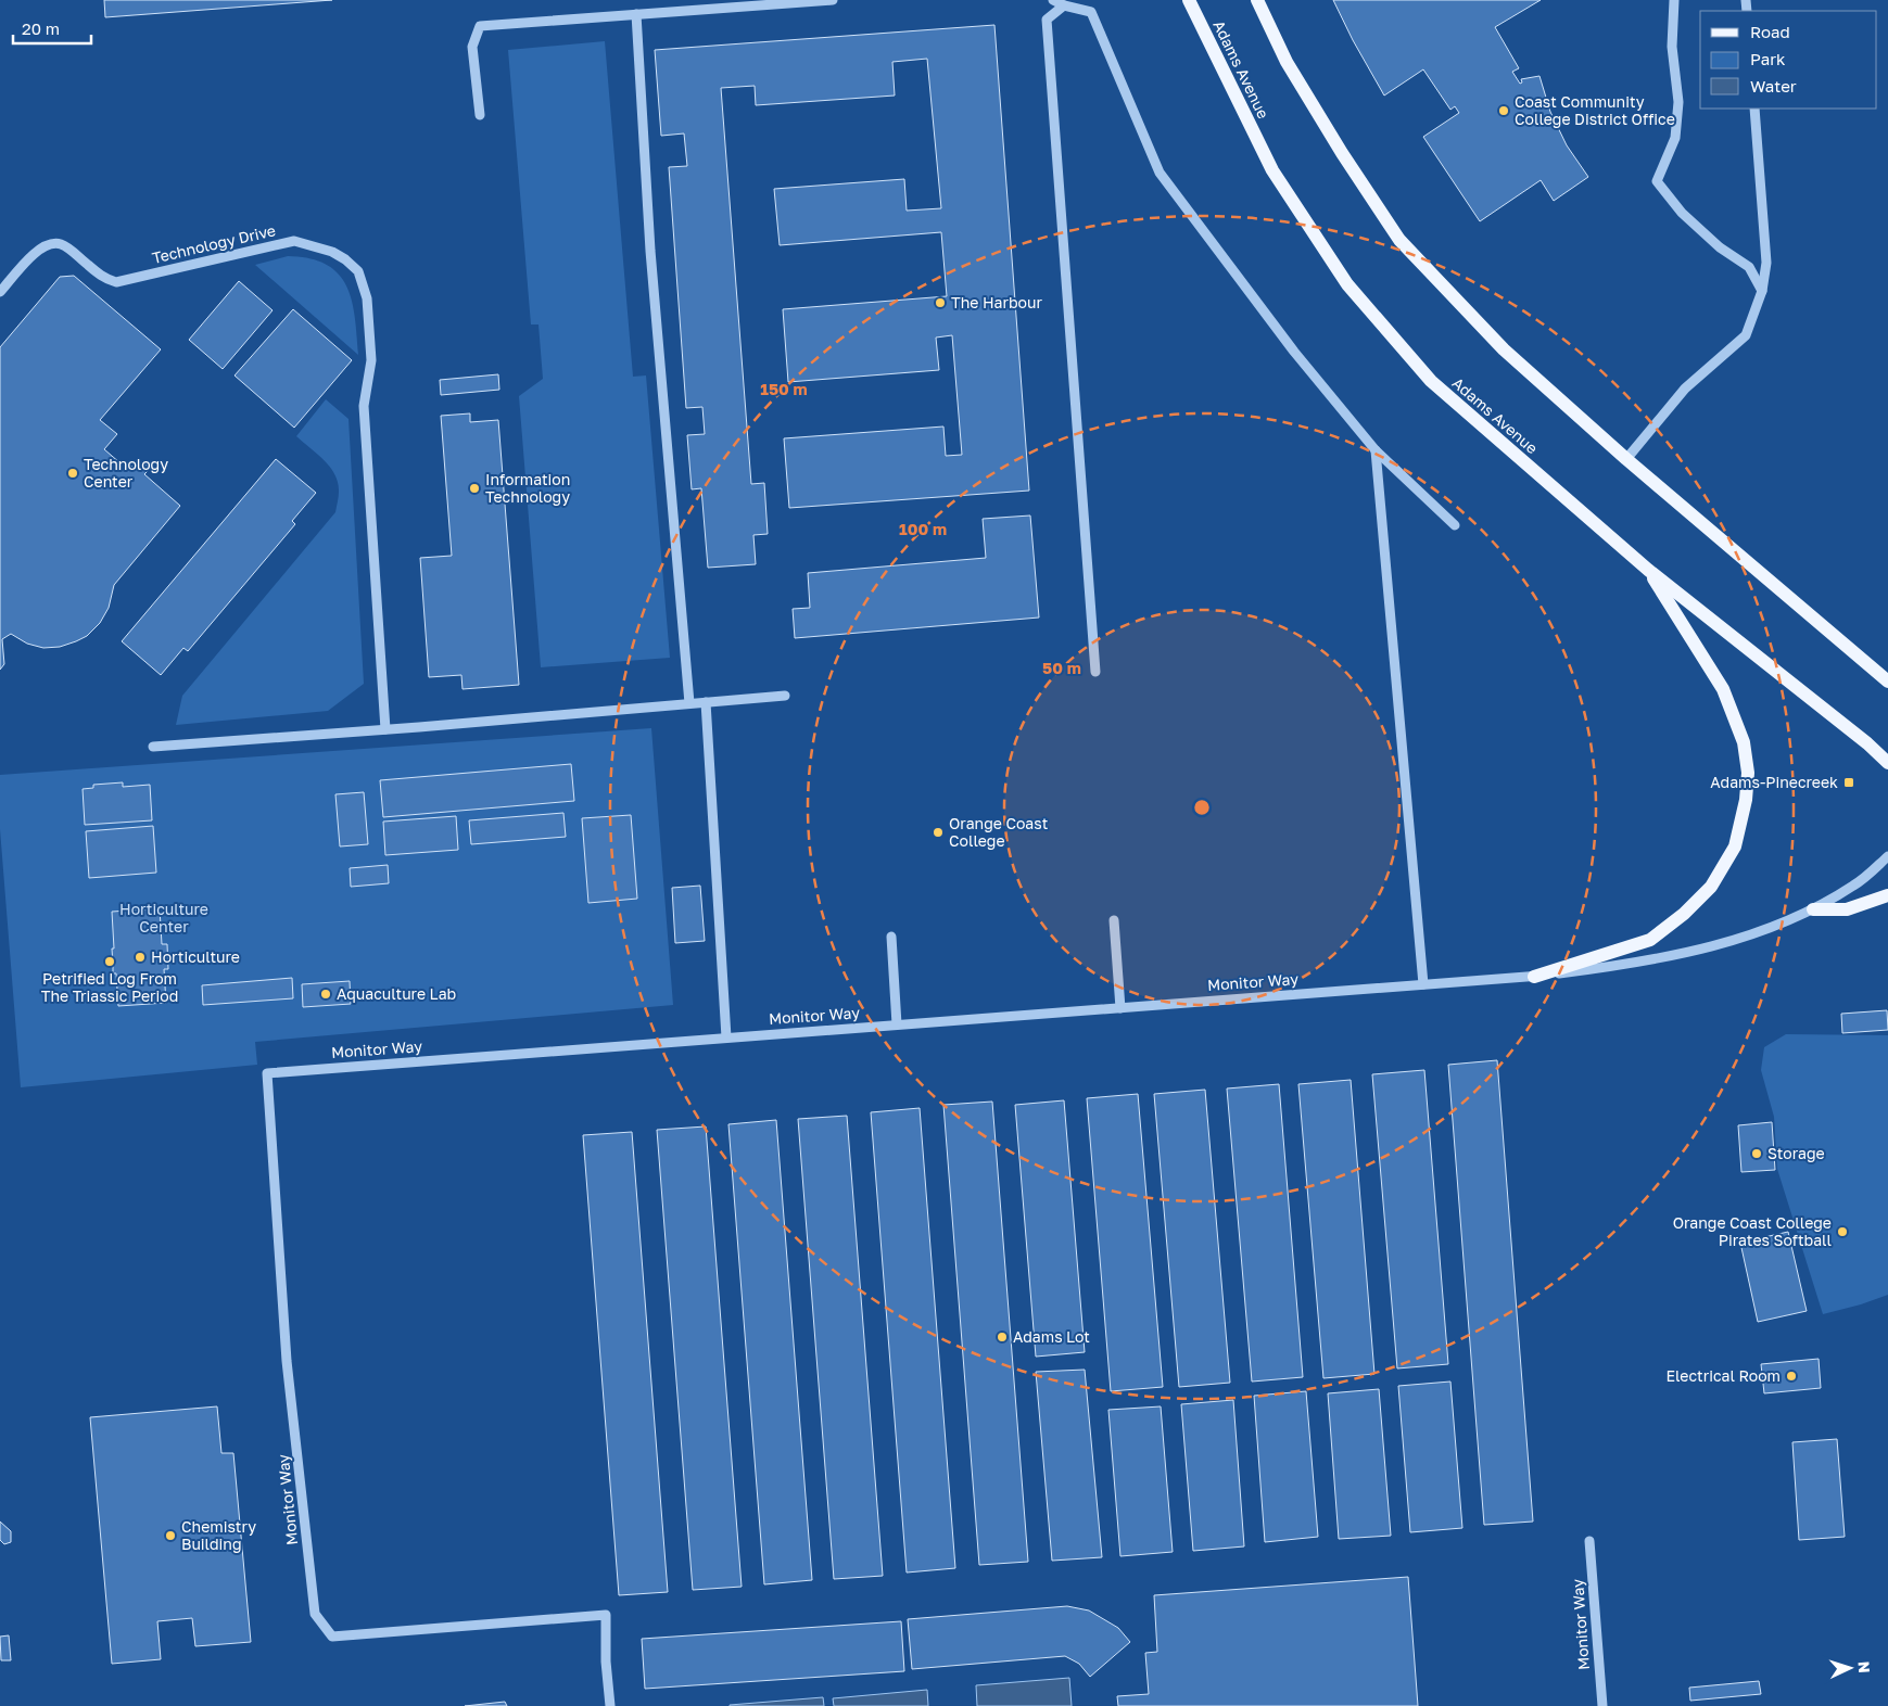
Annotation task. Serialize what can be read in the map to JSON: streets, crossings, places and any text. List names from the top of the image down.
{
  "streets": {
    "main road": ["Adams Avenue"],
    "street": ["Technology Drive", "Monitor Way"]
  },
  "parks": ["Horticulture Center"],
  "places": {
    "other": [
      "Coast Community College District Office",
      "The Harbour",
      "Technology Center",
      "Information Technology",
      "Orange Coast College",
      "Horticulture",
      "Petrified Log From The Triassic Period",
      "Aquaculture Lab",
      "Storage",
      "Orange Coast College Pirates Softball",
      "Adams Lot",
      "Electrical Room",
      "Chemistry Building"
    ],
    "transit": ["Adams-Pinecreek"]
  },
  "legend": ["Road", "Park", "Water"],
  "scale_bar": "20 m",
  "north": "right",
  "rings": ["150 m", "100 m", "50 m"]
}
